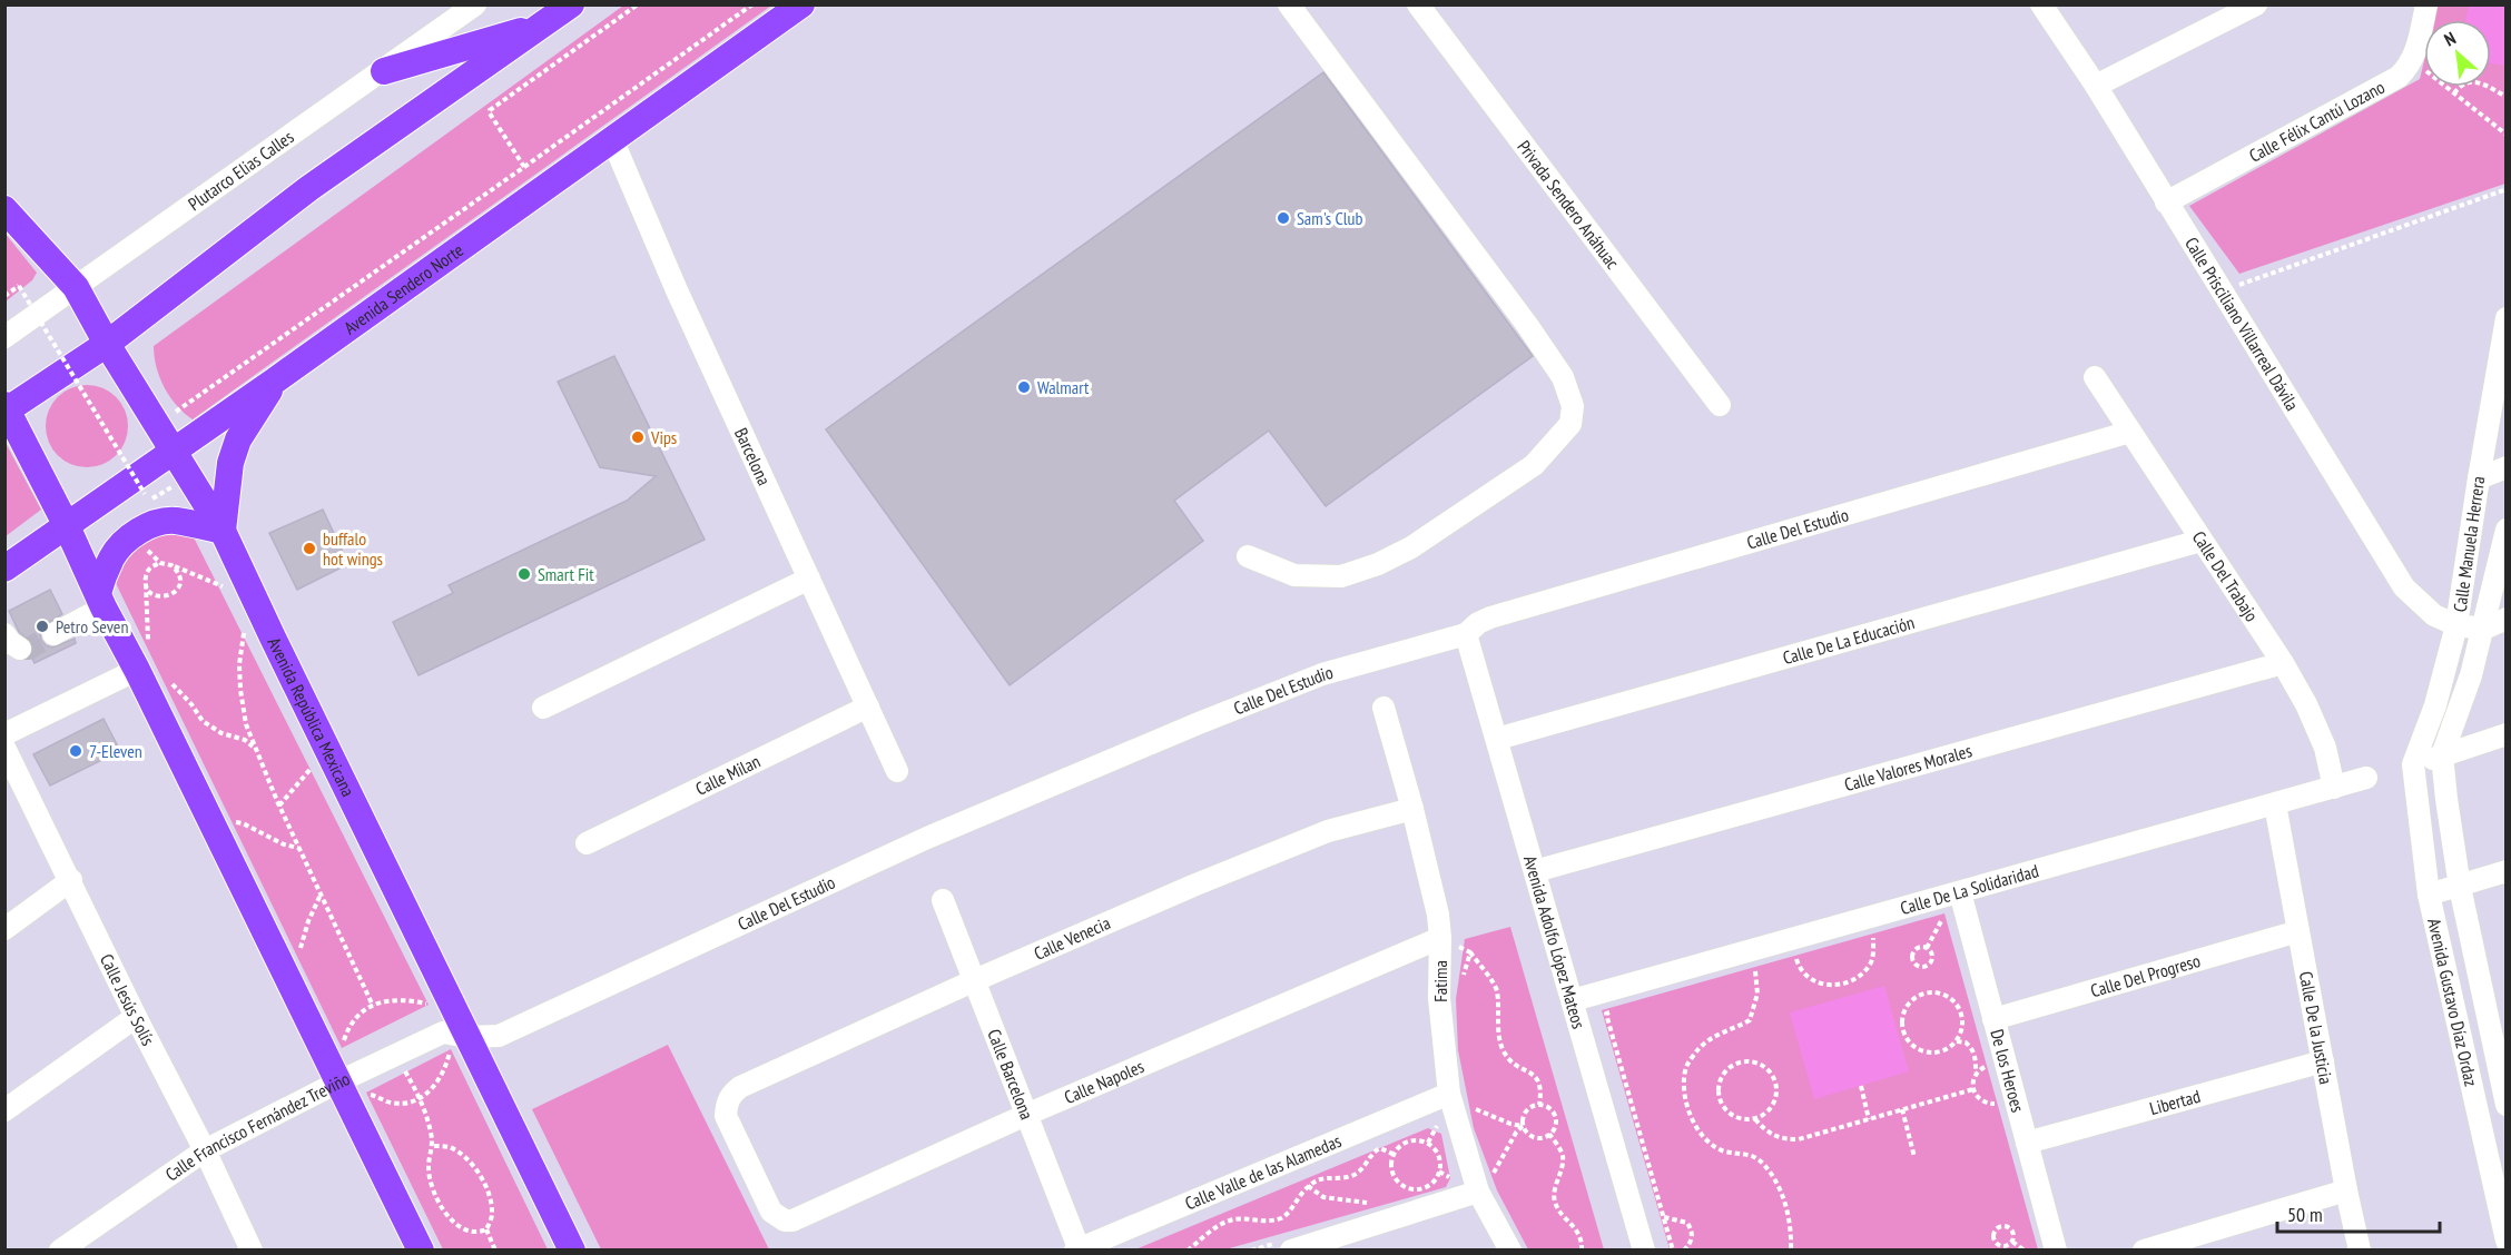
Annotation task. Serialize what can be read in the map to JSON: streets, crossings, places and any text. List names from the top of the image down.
{
  "streets": {
    "main road": ["Avenida Sendero Norte", "Avenida República Mexicana"],
    "street": [
      "Calle Félix Cantú Lozano",
      "Plutarco Elias Calles",
      "Privada Sendero Anáhuac",
      "Calle Prisciliano Villarreal Dávila",
      "Barcelona",
      "Calle Del Estudio",
      "Calle Manuela Herrera",
      "Calle Del Trabajo",
      "Calle De La Educación",
      "Calle Valores Morales",
      "Calle Milan",
      "Calle De La Solidaridad",
      "Calle Venecia",
      "Avenida Adolfo López Mateos",
      "Calle Del Progreso",
      "Fatima",
      "Calle Jesús Solís",
      "Avenida Gustavo Díaz Ordaz",
      "Calle De la Justicia",
      "De los Heroes",
      "Calle Barcelona",
      "Calle Napoles",
      "Libertad",
      "Calle Francisco Fernández Treviño",
      "Calle Valle de las Alamedas"
    ]
  },
  "crossings": [
    ["Calle Félix Cantú Lozano", "Calle Prisciliano Villarreal Dávila"],
    ["Plutarco Elias Calles", "Avenida República Mexicana"],
    ["Avenida Sendero Norte", "Barcelona"],
    ["Avenida Sendero Norte", "Avenida República Mexicana"],
    ["Calle Prisciliano Villarreal Dávila", "Calle Manuela Herrera"],
    ["Barcelona", "Calle Milan"],
    ["Calle Del Estudio", "Calle Del Trabajo"],
    ["Calle Del Estudio", "Avenida República Mexicana"],
    ["Calle Del Estudio", "Avenida Adolfo López Mateos"],
    ["Calle Del Estudio", "Calle Francisco Fernández Treviño"],
    ["Calle Manuela Herrera", "Avenida Gustavo Díaz Ordaz"],
    ["Calle Del Trabajo", "Calle De La Educación"],
    ["Calle Del Trabajo", "Calle Valores Morales"],
    ["Calle Del Trabajo", "Calle De La Solidaridad"],
    ["Calle De La Educación", "Avenida Adolfo López Mateos"],
    ["Avenida República Mexicana", "Calle Francisco Fernández Treviño"],
    ["Calle Valores Morales", "Avenida Adolfo López Mateos"],
    ["Calle De La Solidaridad", "Avenida Adolfo López Mateos"],
    ["Calle De La Solidaridad", "Calle De la Justicia"],
    ["Calle De La Solidaridad", "De los Heroes"],
    ["Calle Venecia", "Fatima"],
    ["Calle Venecia", "Calle Barcelona"],
    ["Calle Venecia", "Calle Napoles"],
    ["Calle Del Progreso", "Calle De la Justicia"],
    ["Calle Del Progreso", "De los Heroes"],
    ["Fatima", "Calle Napoles"],
    ["Fatima", "Calle Valle de las Alamedas"],
    ["Calle Jesús Solís", "Calle Francisco Fernández Treviño"],
    ["Calle De la Justicia", "Libertad"],
    ["De los Heroes", "Libertad"],
    ["Calle Barcelona", "Calle Napoles"],
    ["Calle Barcelona", "Calle Valle de las Alamedas"]
  ],
  "places": [
    "Sam's Club",
    "Walmart",
    "Vips",
    "buffalo hot wings",
    "Smart Fit",
    "Petro Seven",
    "7-Eleven"
  ],
  "scale_bar": "50 m",
  "north": "top left"
}
